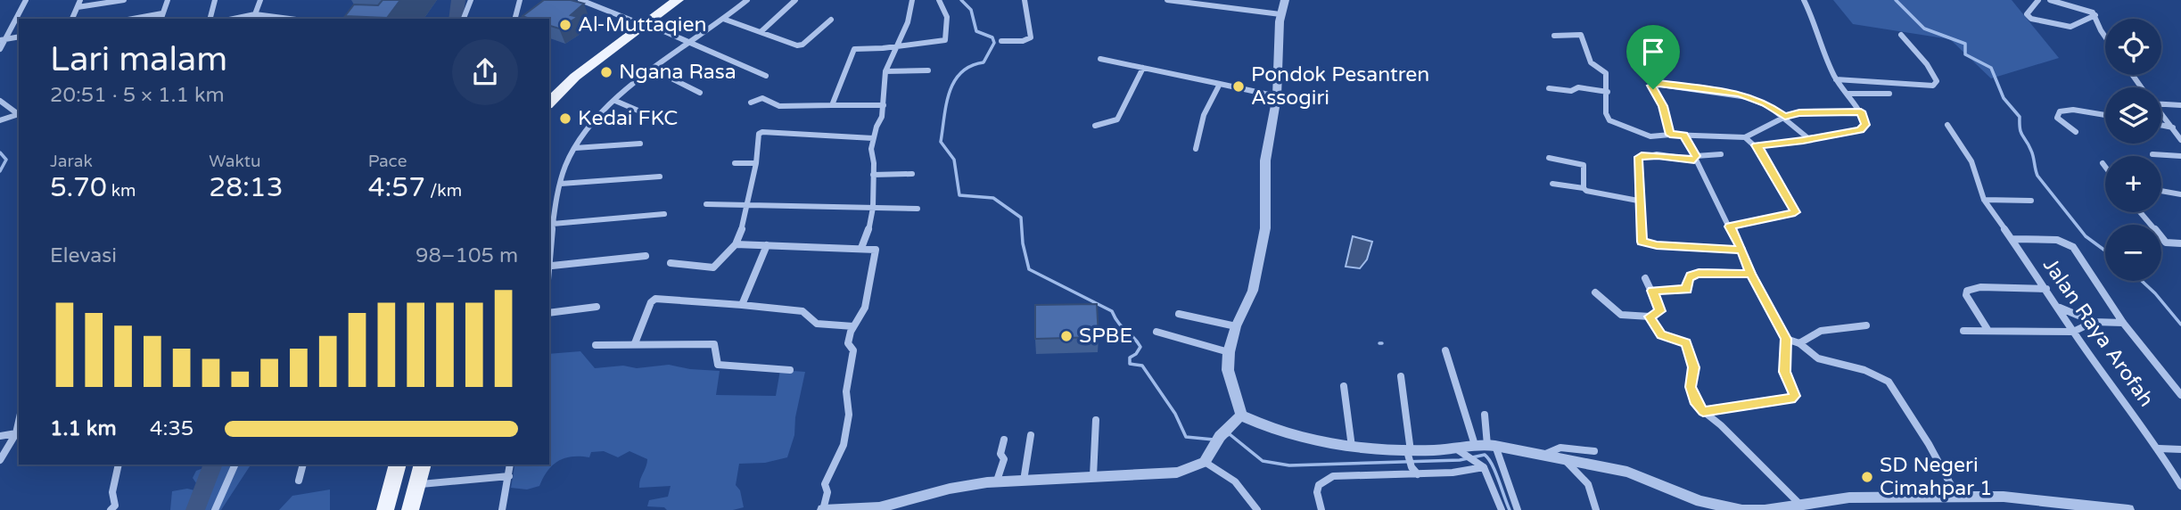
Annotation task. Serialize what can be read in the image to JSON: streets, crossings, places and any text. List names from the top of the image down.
{
  "streets": {
    "street": ["Jalan Raya Arofah"]
  },
  "places": [
    "Al-Muttaqien",
    "Ngana Rasa",
    "Pondok Pesantren Assogiri",
    "Kedai FKC",
    "SPBE",
    "SD Negeri Cimahpar 1"
  ],
  "page": {
    "map_buttons": ["+", "−"],
    "heading": ["Lari malam", "20:51 · 5 × 1.1 km"],
    "stats": [
      ["Jarak", "5.70 km"],
      ["Waktu", "28:13"],
      ["Pace", "4:57 /km"]
    ],
    "chart": ["Elevasi", "98–105 m"],
    "list": [
      {
        "name": "1.1 km",
        "note": "4:35"
      }
    ]
  }
}
